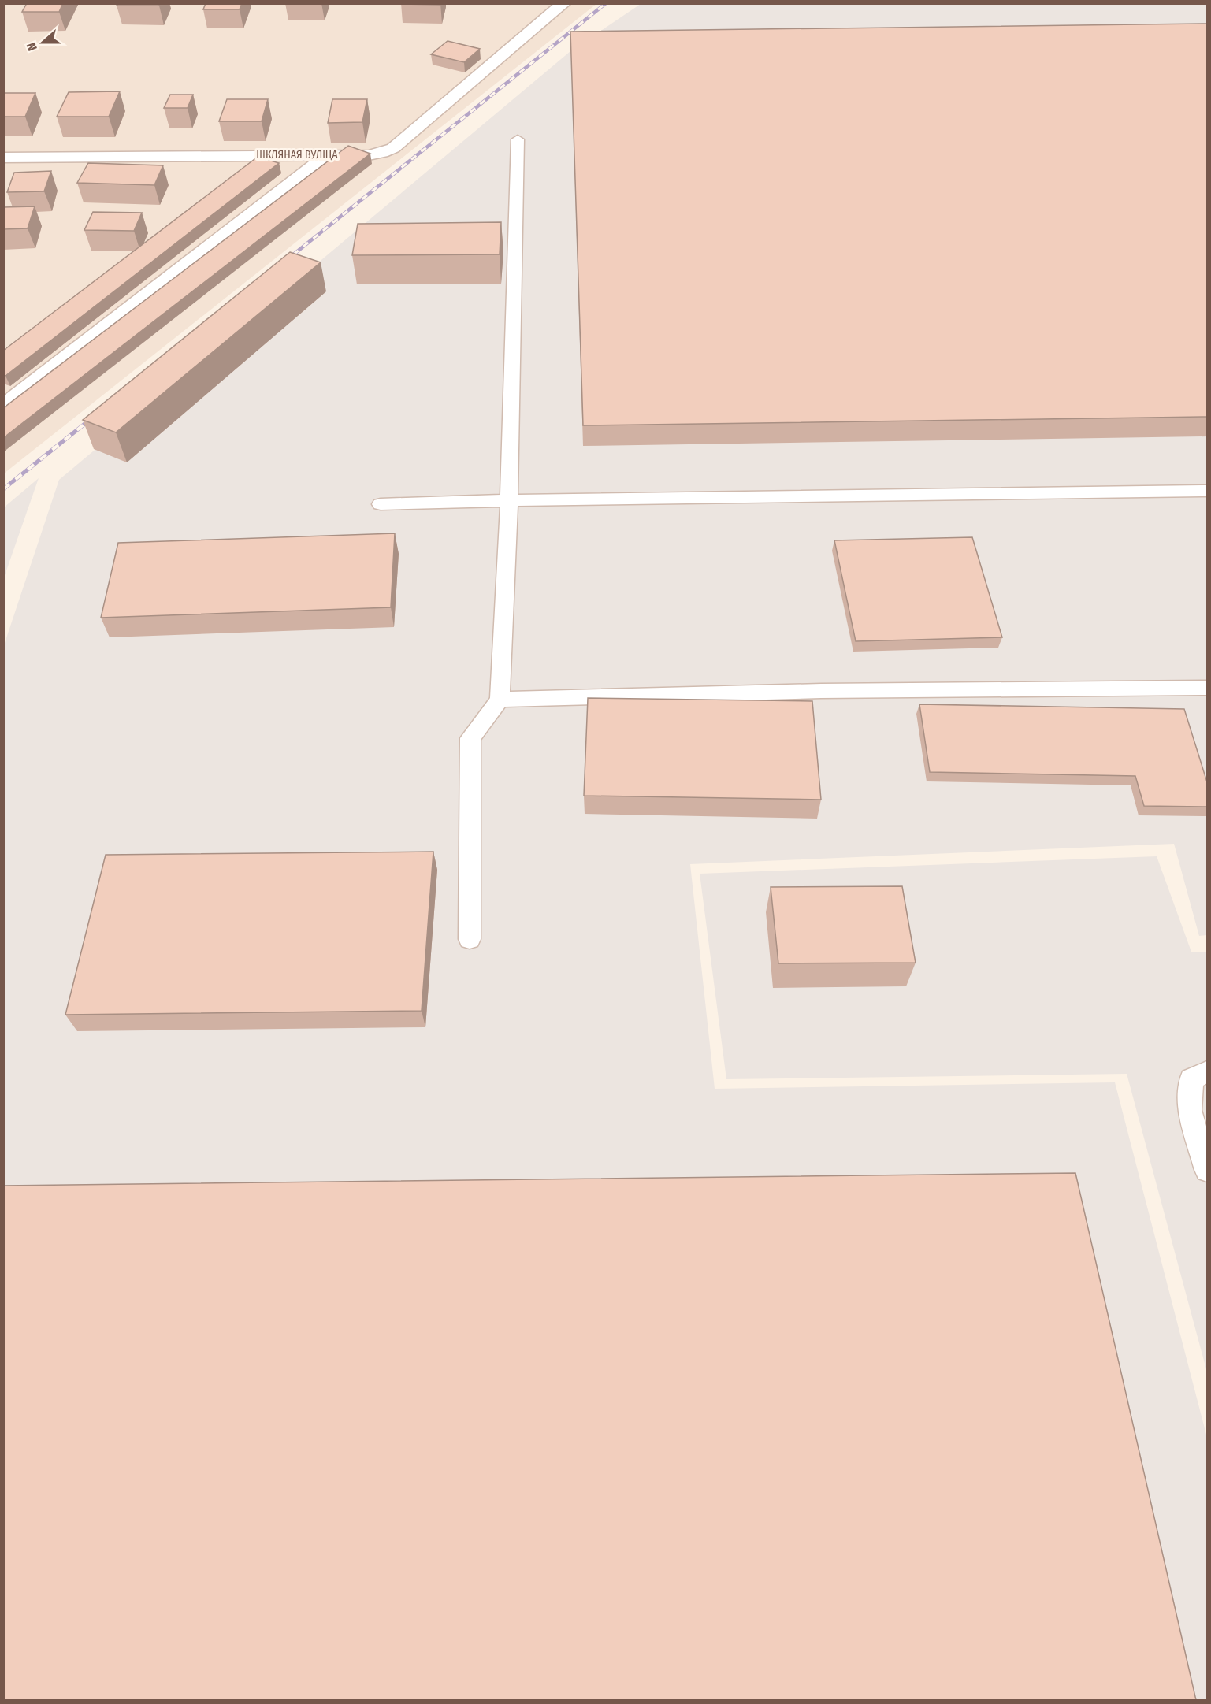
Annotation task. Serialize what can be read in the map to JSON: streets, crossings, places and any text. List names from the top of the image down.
{
  "streets": {
    "street": ["ШКЛЯНАЯ ВУЛІЦА"]
  },
  "north": "left"
}
